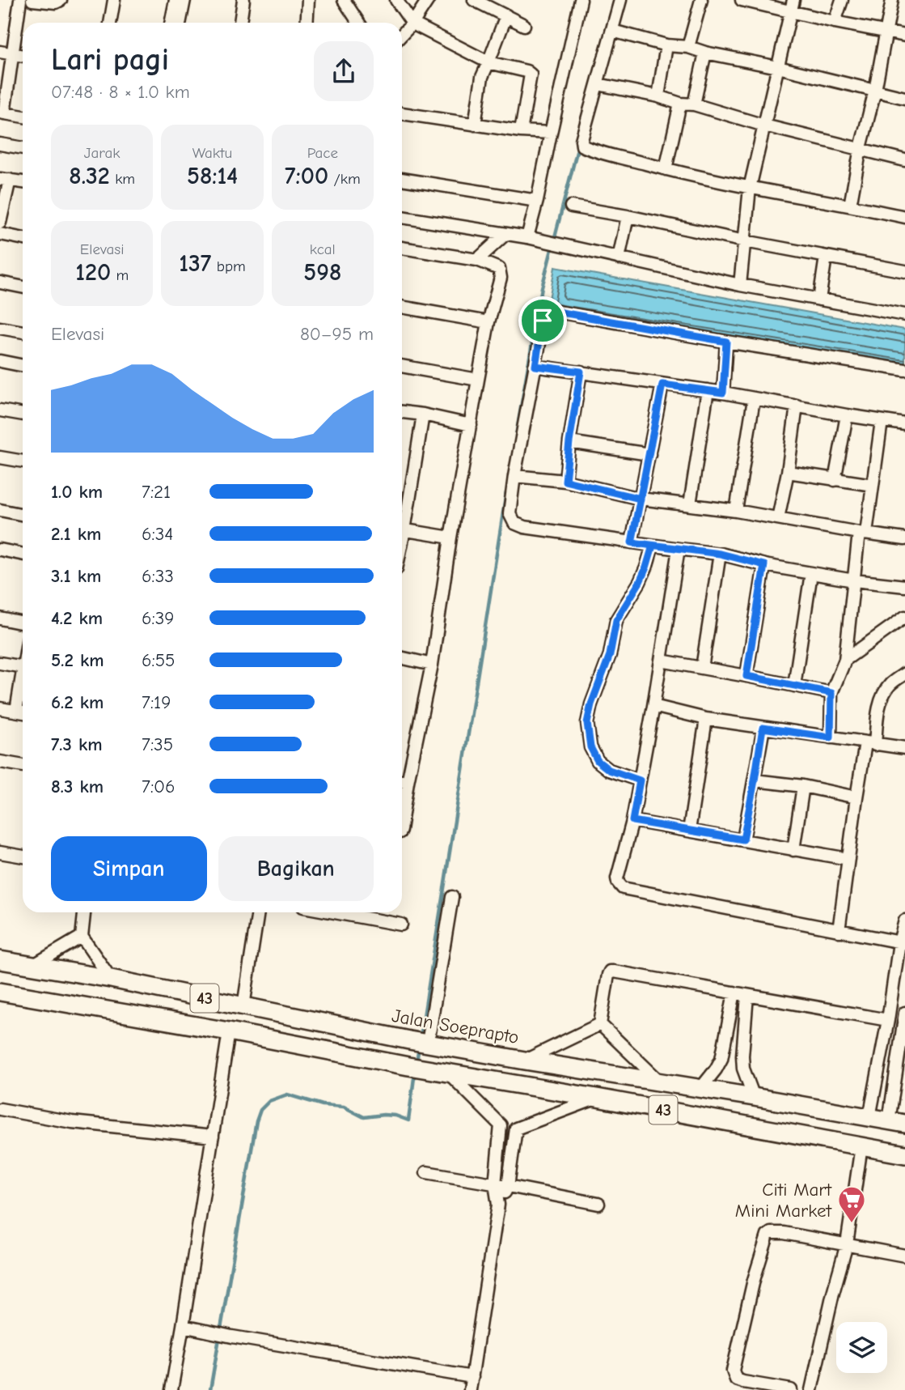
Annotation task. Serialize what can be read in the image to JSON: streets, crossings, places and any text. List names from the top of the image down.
{
  "streets": {
    "highway": ["43", "Jalan Soeprapto"]
  },
  "places": {
    "supermarket": ["Citi Mart Mini Market"]
  },
  "page": {
    "heading": ["Lari pagi", "07:48 · 8 × 1.0 km"],
    "stats": [
      ["Jarak", "8.32 km"],
      ["Waktu", "58:14"],
      ["Pace", "7:00 /km"],
      ["Elevasi", "120 m"],
      ["137 bpm"],
      ["kcal", "598"]
    ],
    "chart": ["Elevasi", "80–95 m"],
    "list": [
      {
        "name": "1.0 km",
        "note": "7:21"
      },
      {
        "name": "2.1 km",
        "note": "6:34"
      },
      {
        "name": "3.1 km",
        "note": "6:33"
      },
      {
        "name": "4.2 km",
        "note": "6:39"
      },
      {
        "name": "5.2 km",
        "note": "6:55"
      },
      {
        "name": "6.2 km",
        "note": "7:19"
      },
      {
        "name": "7.3 km",
        "note": "7:35"
      },
      {
        "name": "8.3 km",
        "note": "7:06"
      }
    ],
    "buttons": ["Simpan", "Bagikan"]
  }
}
